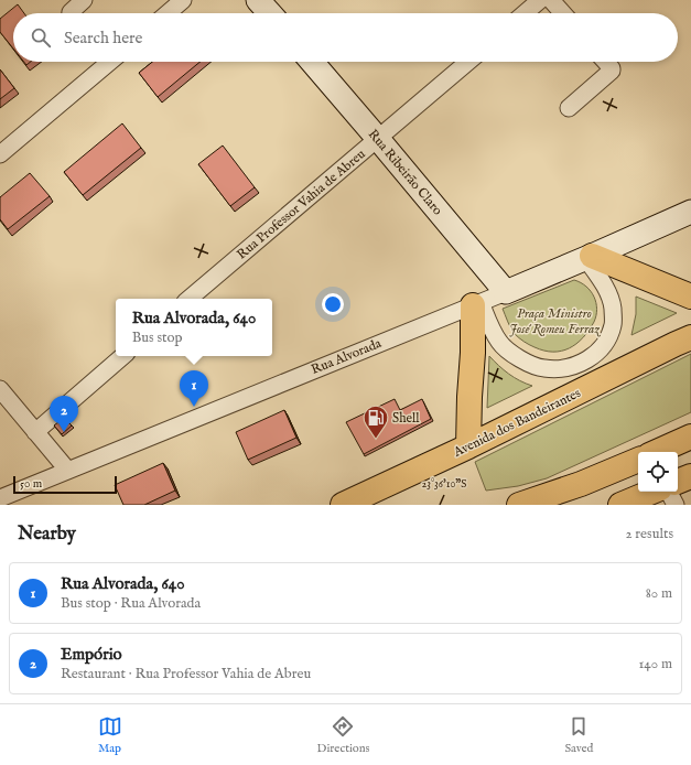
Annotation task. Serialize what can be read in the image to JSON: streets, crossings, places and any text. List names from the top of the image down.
{
  "streets": {
    "highway": ["Avenida dos Bandeirantes"],
    "street": ["Rua Ribeirão Claro", "Rua Professor Vahia de Abreu", "Rua Alvorada"]
  },
  "crossings": [
    ["Rua Ribeirão Claro", "Rua Professor Vahia de Abreu"],
    ["Rua Ribeirão Claro", "Rua Alvorada"]
  ],
  "parks": ["Praça Ministro José Romeu Ferraz"],
  "places": {
    "fuel station": ["Shell"]
  },
  "scale_bar": "50 m",
  "page": {
    "search": "Search here",
    "popup": ["Rua Alvorada, 640", "Bus stop"],
    "pins": ["1", "2"],
    "scale": "50 m",
    "heading": ["Nearby", "2 results"],
    "list": [
      {
        "mark": "1",
        "name": "Rua Alvorada, 640",
        "note": "Bus stop · Rua Alvorada",
        "value": "80 m"
      },
      {
        "mark": "2",
        "name": "Empório",
        "note": "Restaurant · Rua Professor Vahia de Abreu",
        "value": "140 m"
      }
    ],
    "nav": ["Map", "Directions", "Saved"]
  },
  "coordinates": ["23°36'10\"S"]
}
